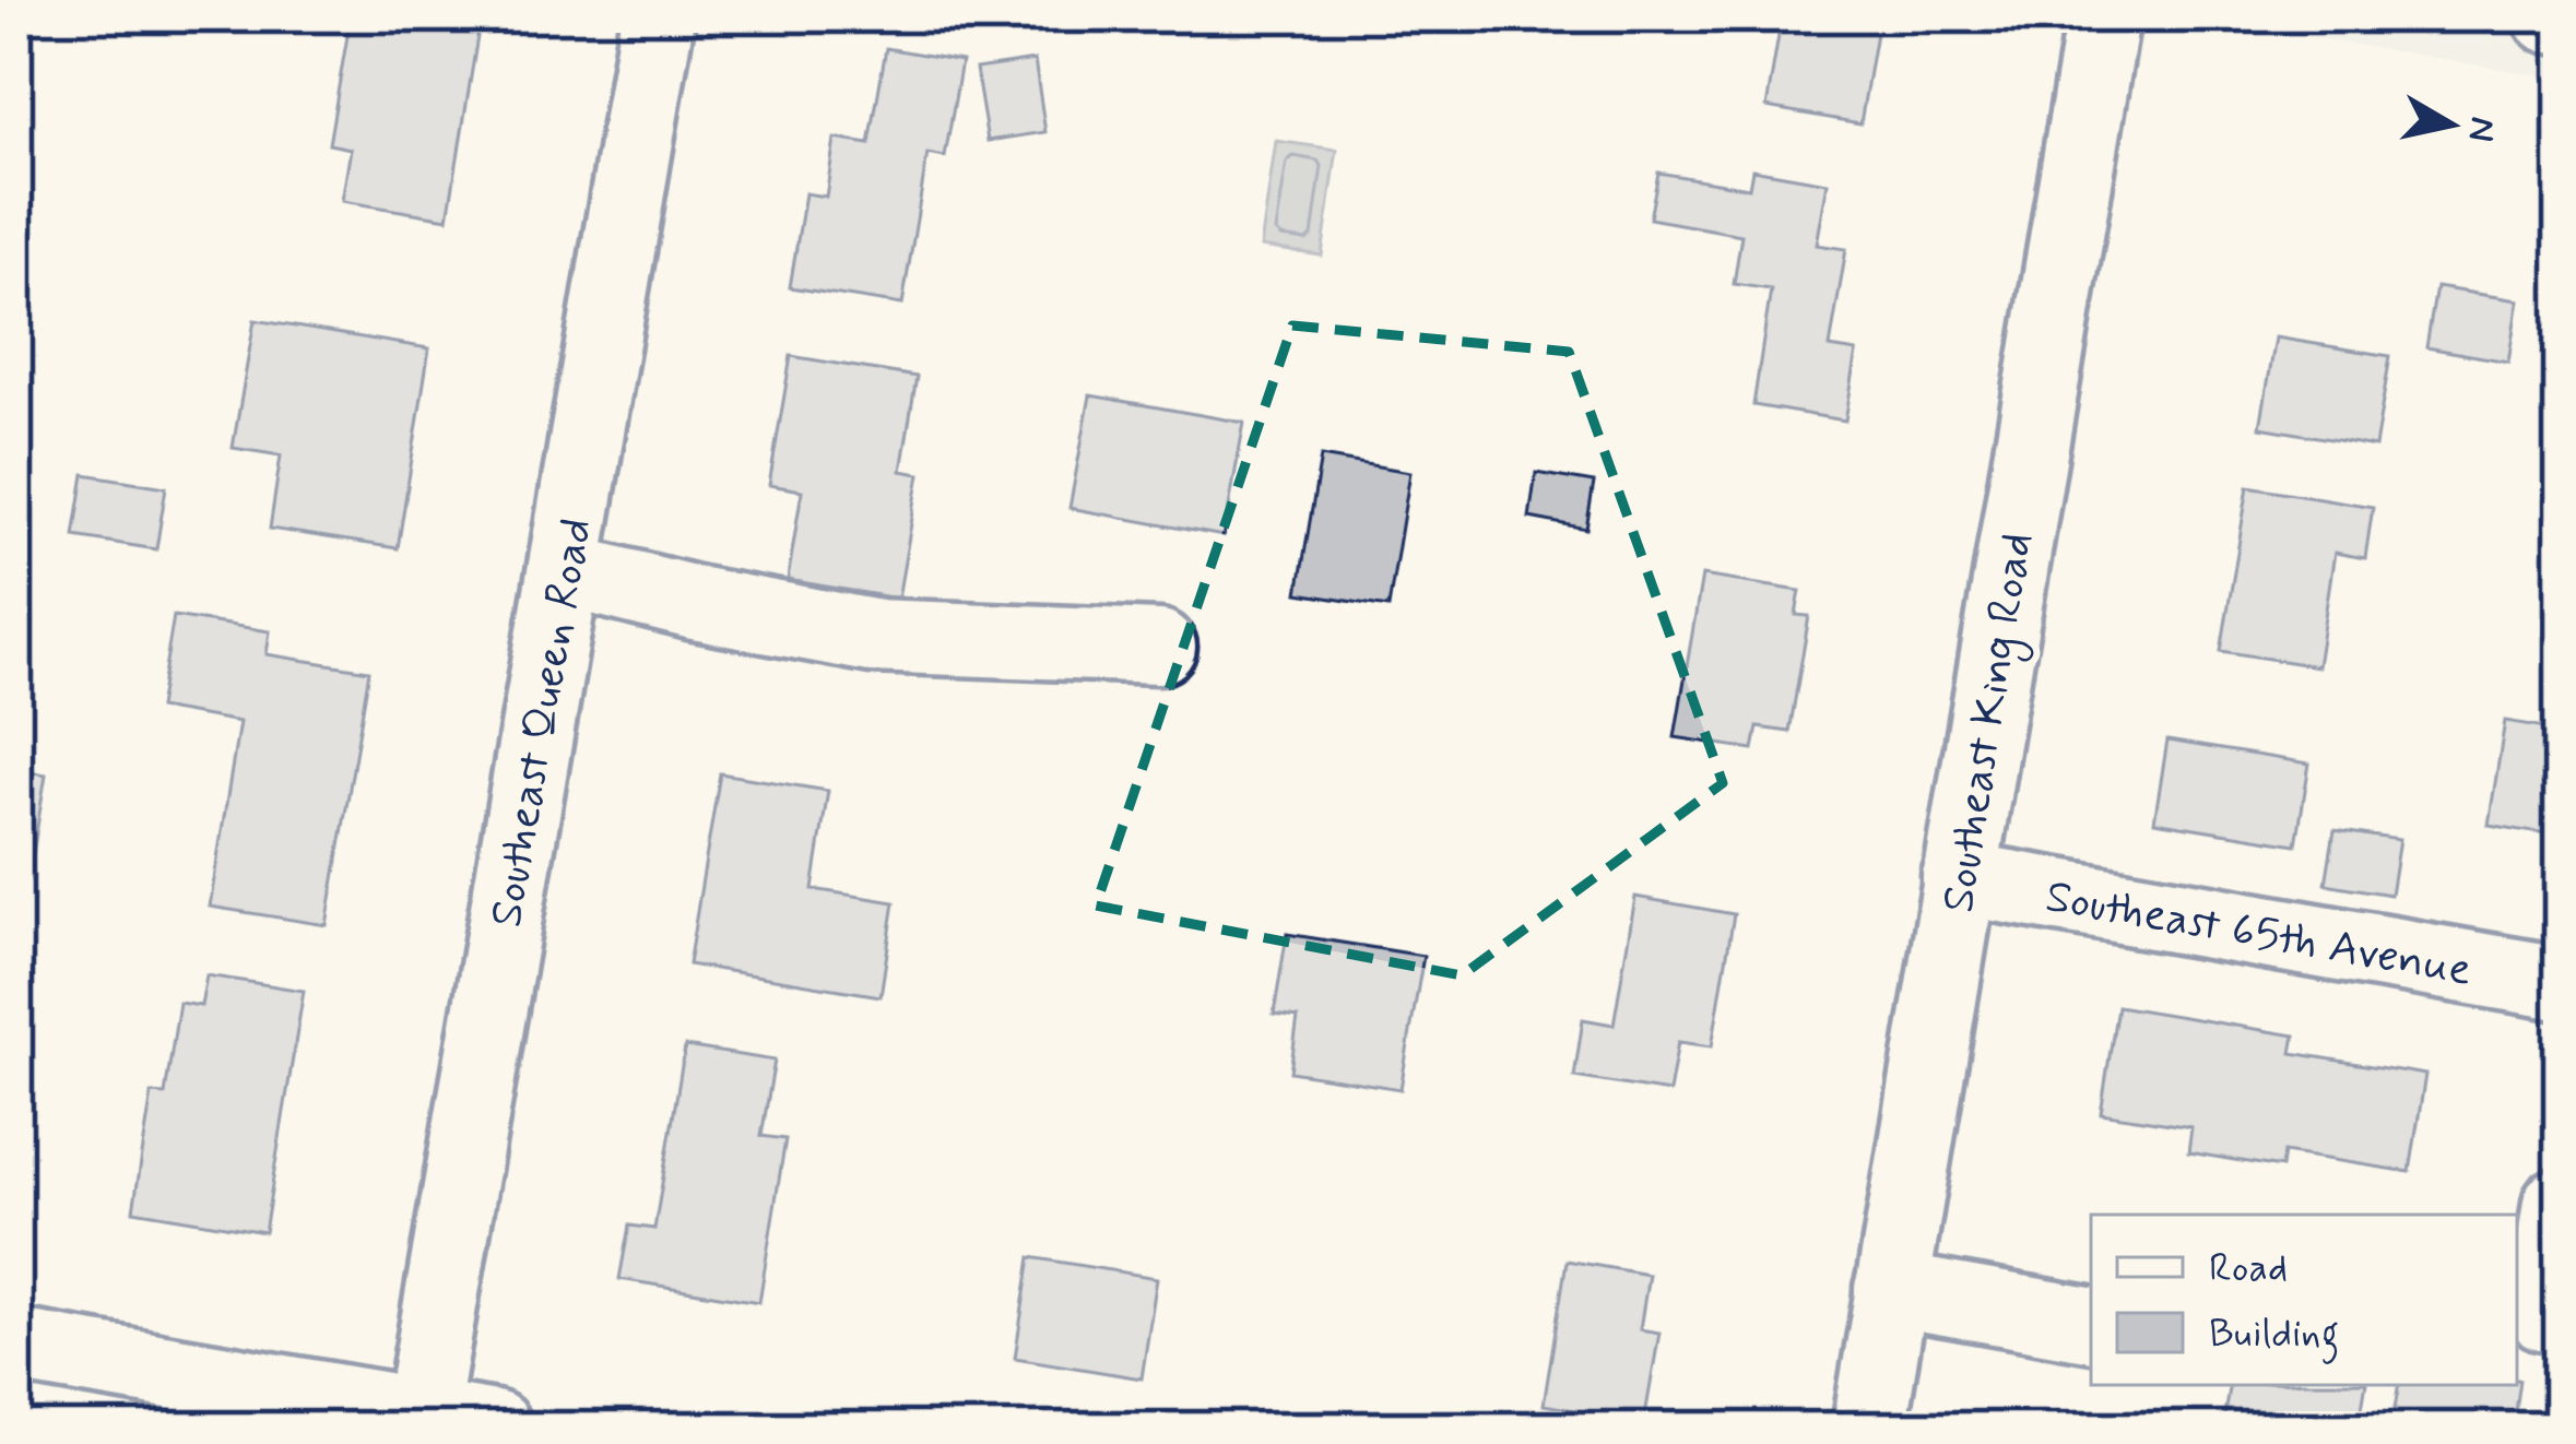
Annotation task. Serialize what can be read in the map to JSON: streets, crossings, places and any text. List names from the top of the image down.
{
  "streets": {
    "street": ["Southeast Queen Road", "Southeast King Road", "Southeast 65th Avenue"]
  },
  "crossings": [
    ["Southeast King Road", "Southeast 65th Avenue"]
  ],
  "legend": ["Road", "Building"],
  "north": "right"
}
